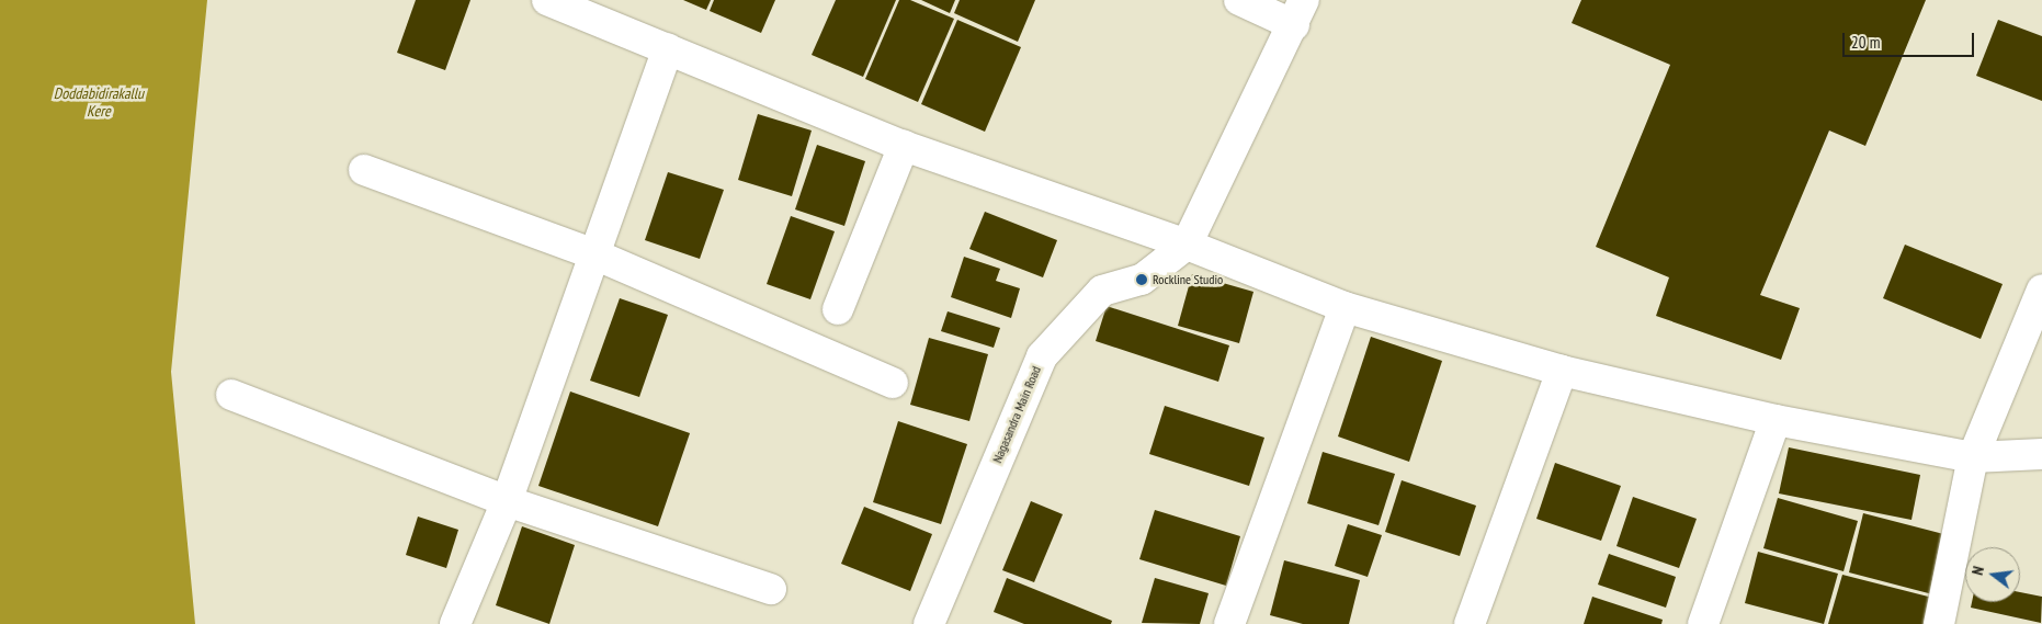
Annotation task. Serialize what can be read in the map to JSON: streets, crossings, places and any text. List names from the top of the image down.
{
  "streets": {
    "street": ["Nagasandra Main Road"]
  },
  "water": ["Doddabidirakallu Kere"],
  "places": ["Rockline Studio"],
  "scale_bar": "20 m",
  "north": "left"
}
